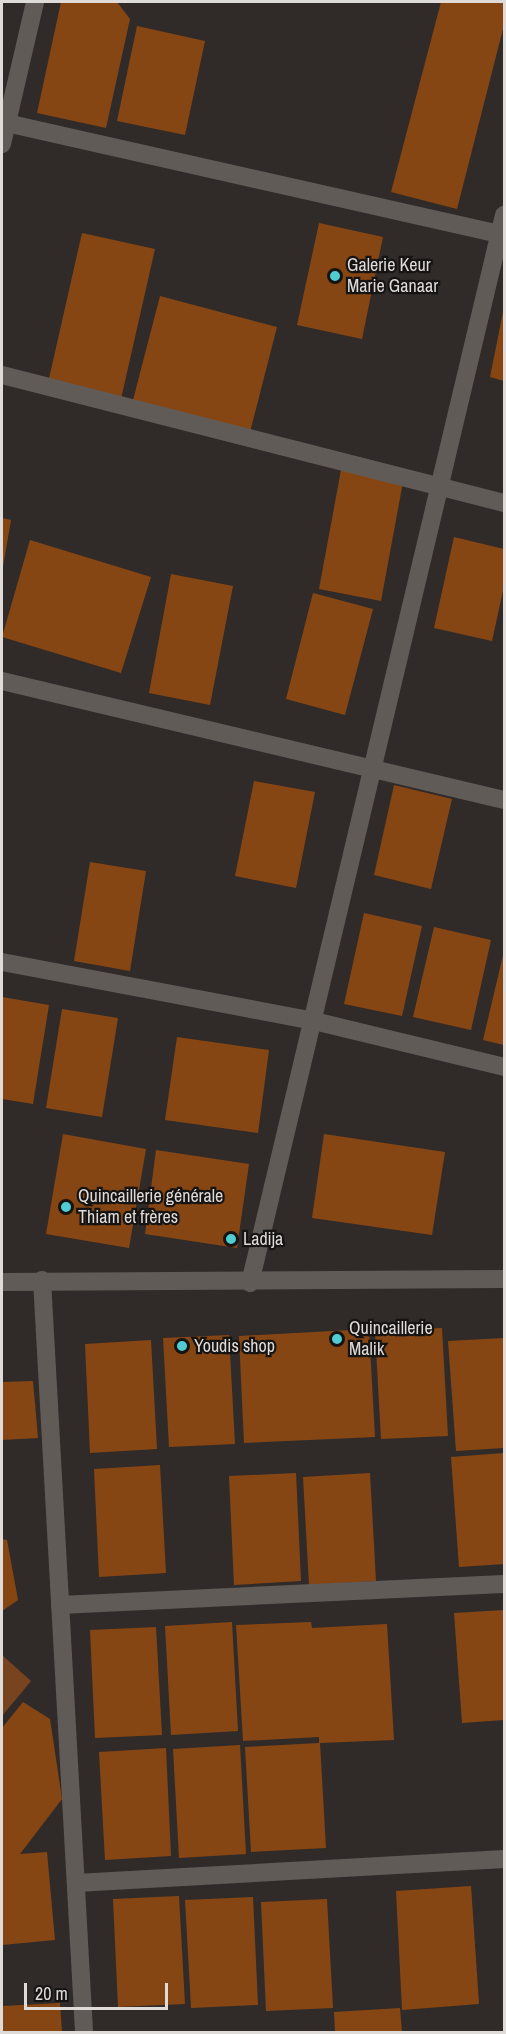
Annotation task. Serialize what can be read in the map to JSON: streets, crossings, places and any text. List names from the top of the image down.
{
  "places": [
    "Galerie Keur Marie Ganaar",
    "Quincaillerie générale Thiam et frères",
    "Ladija",
    "Quincaillerie Malik",
    "Youdis shop"
  ],
  "scale_bar": "20 m"
}
